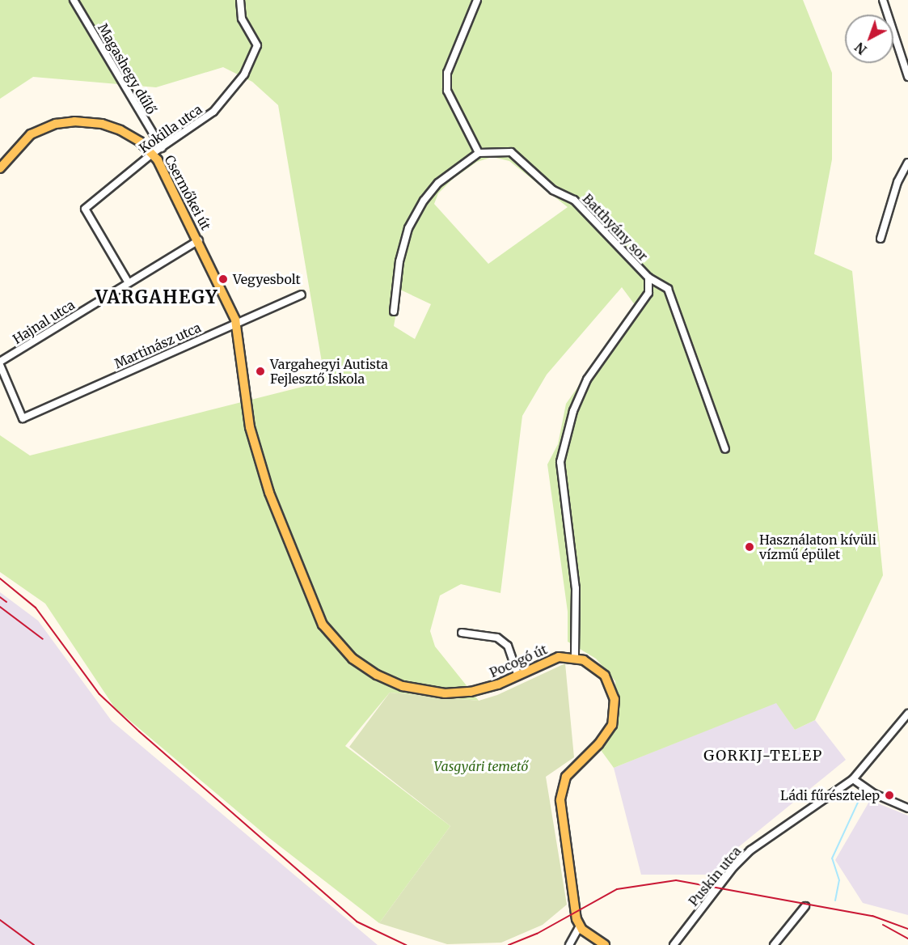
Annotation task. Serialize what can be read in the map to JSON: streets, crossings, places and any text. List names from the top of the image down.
{
  "streets": {
    "main road": ["Csermőkei út", "Pocogó út"],
    "street": [
      "Magashegy dűlő",
      "Kokilla utca",
      "Batthyány sor",
      "Hajnal utca",
      "Martinász utca",
      "Puskin utca"
    ]
  },
  "crossings": [
    ["Magashegy dűlő", "Kokilla utca"],
    ["Kokilla utca", "Csermőkei út"],
    ["Kokilla utca", "Hajnal utca"],
    ["Csermőkei út", "Hajnal utca"],
    ["Csermőkei út", "Martinász utca"],
    ["Csermőkei út", "Pocogó út"],
    ["Batthyány sor", "Pocogó út"],
    ["Hajnal utca", "Martinász utca"]
  ],
  "districts": ["VARGAHEGY", "GORKIJ-TELEP"],
  "parks": ["Vasgyári temető"],
  "places": [
    "Vegyesbolt",
    "Vargahegyi Autista Fejlesztő Iskola",
    "Használaton kívüli vízmű épület",
    "Ládi fűrésztelep"
  ],
  "north": "bottom left"
}
